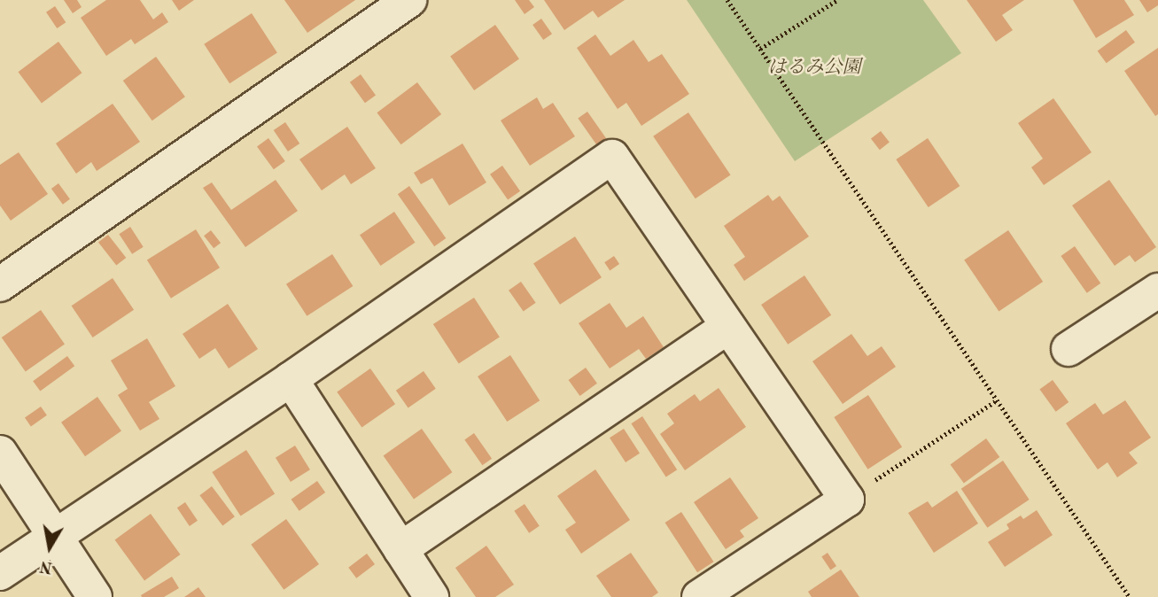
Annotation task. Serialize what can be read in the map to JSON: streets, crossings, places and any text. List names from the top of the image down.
{
  "parks": ["はるみ公園"],
  "north": "bottom"
}
